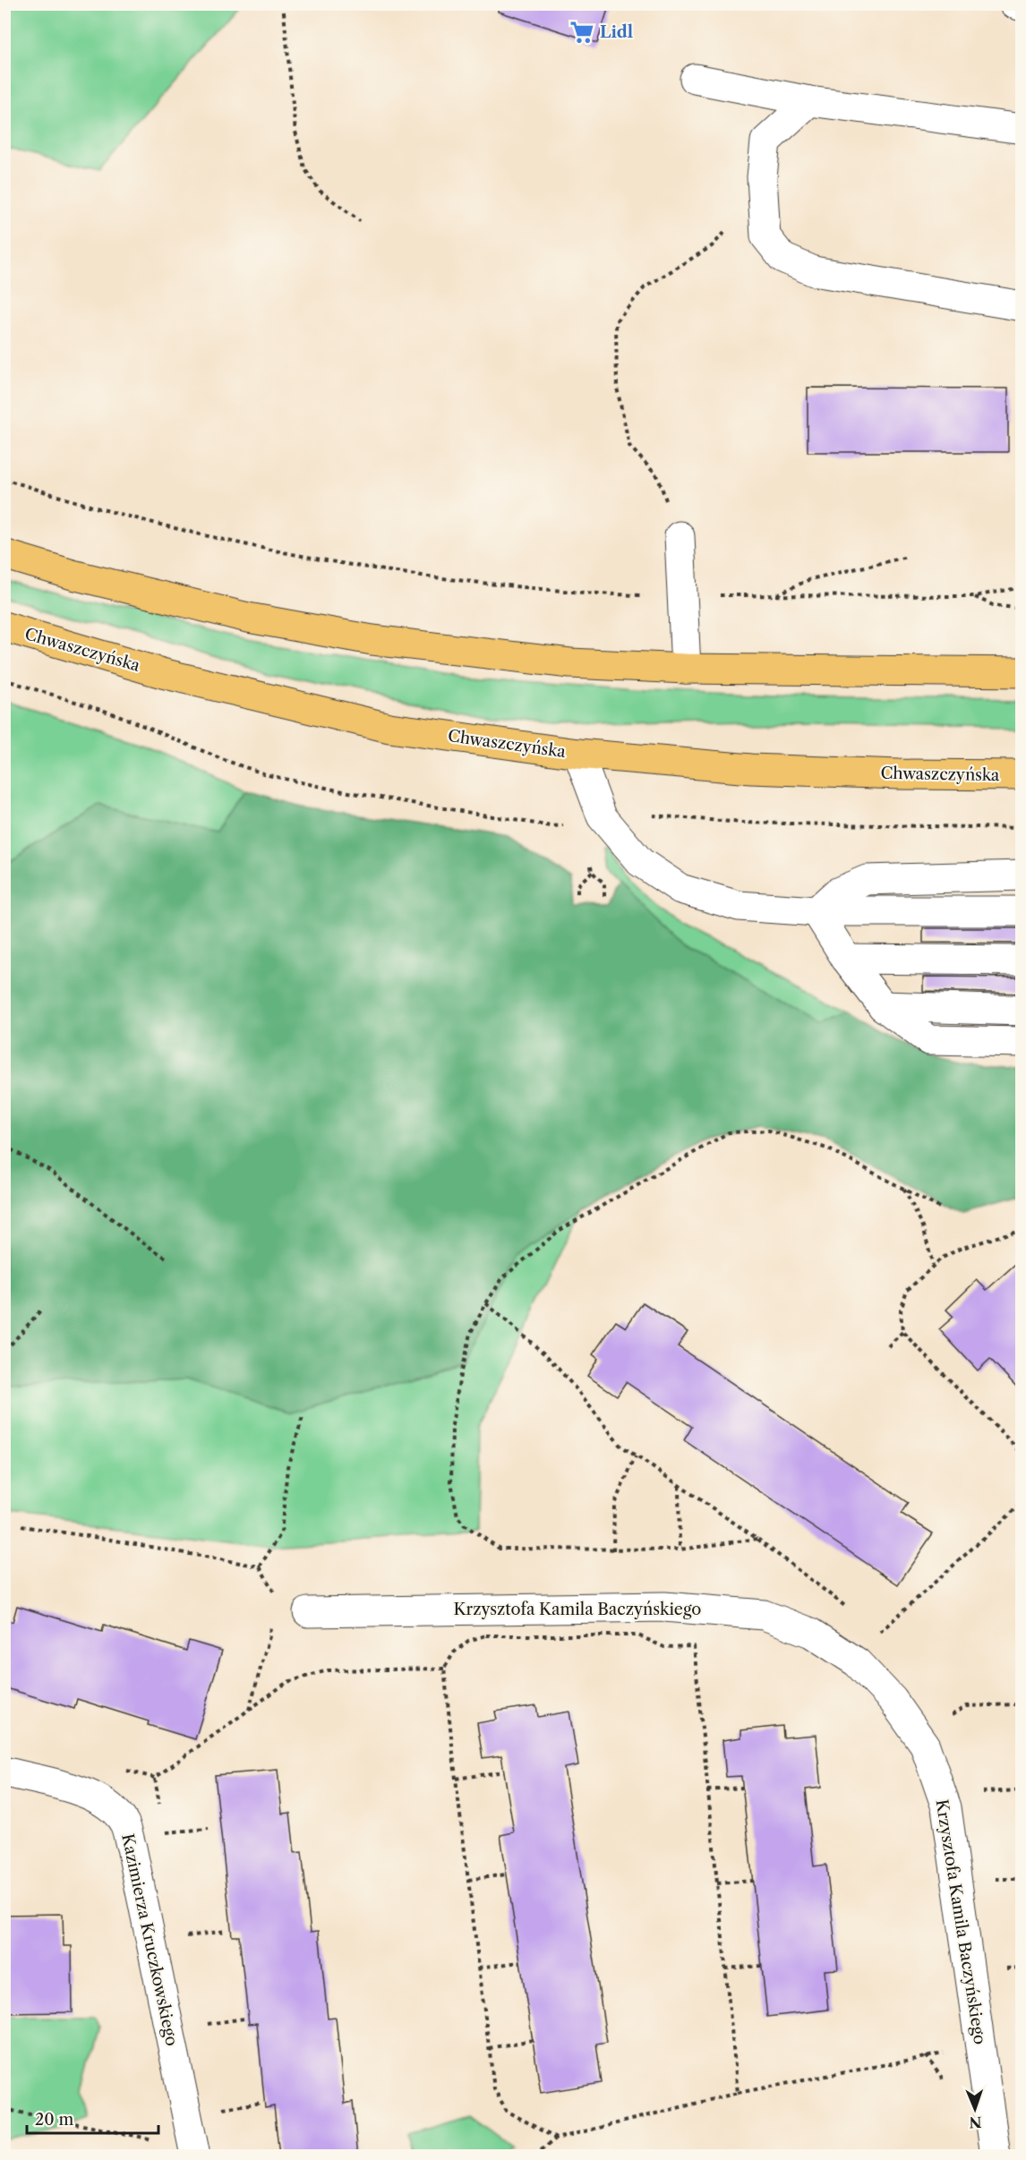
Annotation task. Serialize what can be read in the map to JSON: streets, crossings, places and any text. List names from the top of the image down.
{
  "streets": {
    "main road": ["Chwaszczyńska"],
    "street": ["Krzysztofa Kamila Baczyńskiego", "Kazimierza Kruczkowskiego"]
  },
  "places": {
    "supermarket": ["Lidl"]
  },
  "scale_bar": "20 m",
  "north": "bottom"
}
